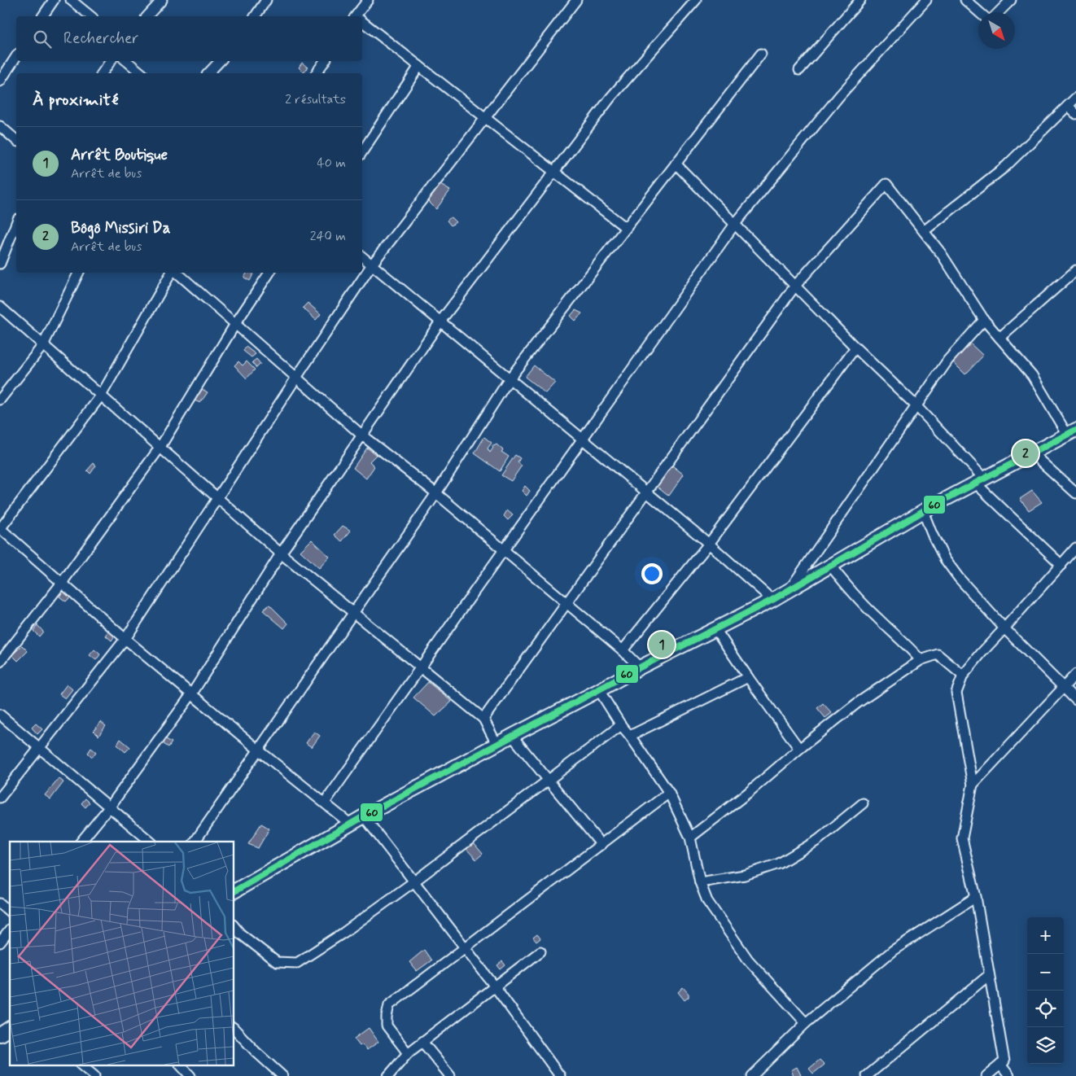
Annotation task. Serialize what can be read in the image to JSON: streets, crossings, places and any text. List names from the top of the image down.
{
  "lines": ["transit line 60"],
  "north": "bottom right",
  "page": {
    "search": "Rechercher",
    "heading": ["À proximité", "2 résultats"],
    "list": [
      {
        "mark": "1",
        "name": "Arrêt Boutique",
        "note": "Arrêt de bus",
        "value": "40 m"
      },
      {
        "mark": "2",
        "name": "Bôgô Missiri Da",
        "note": "Arrêt de bus",
        "value": "240 m"
      }
    ],
    "pins": ["2", "1"],
    "map_buttons": ["+", "−"]
  }
}
